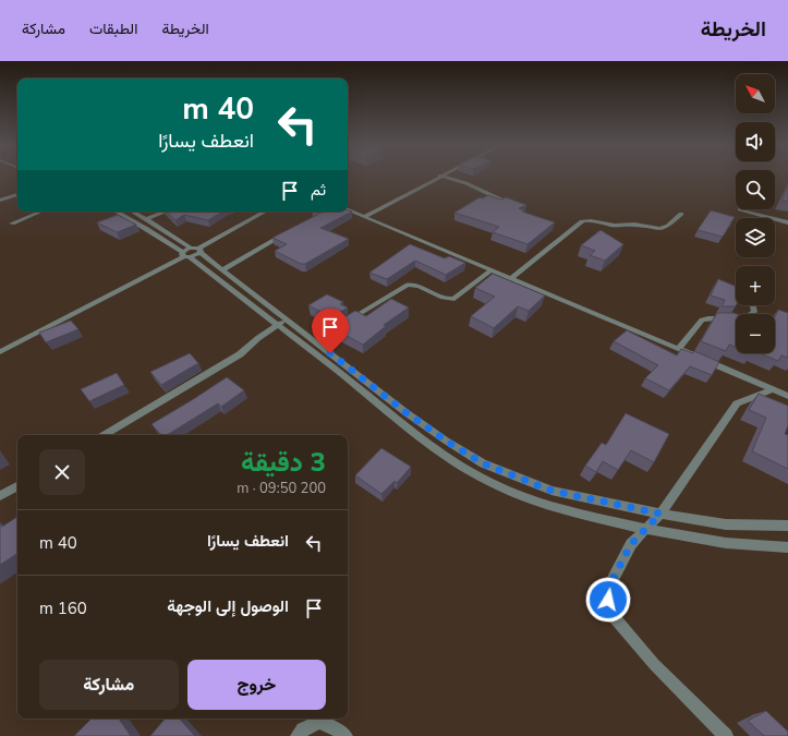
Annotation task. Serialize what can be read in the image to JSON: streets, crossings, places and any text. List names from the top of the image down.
{
  "north": "top left",
  "page": {
    "header": "الخريطة",
    "nav": ["الخريطة", "الطبقات", "مشاركة"],
    "map_buttons": ["+", "−"],
    "turn": ["40 m", "انعطف يسارًا"],
    "then": "ثم",
    "heading": ["3 دقيقة", "200 m · 09:50"],
    "list": [
      {
        "name": "انعطف يسارًا",
        "value": "40 m"
      },
      {
        "name": "الوصول إلى الوجهة",
        "value": "160 m"
      }
    ],
    "buttons": ["خروج", "مشاركة"]
  }
}
